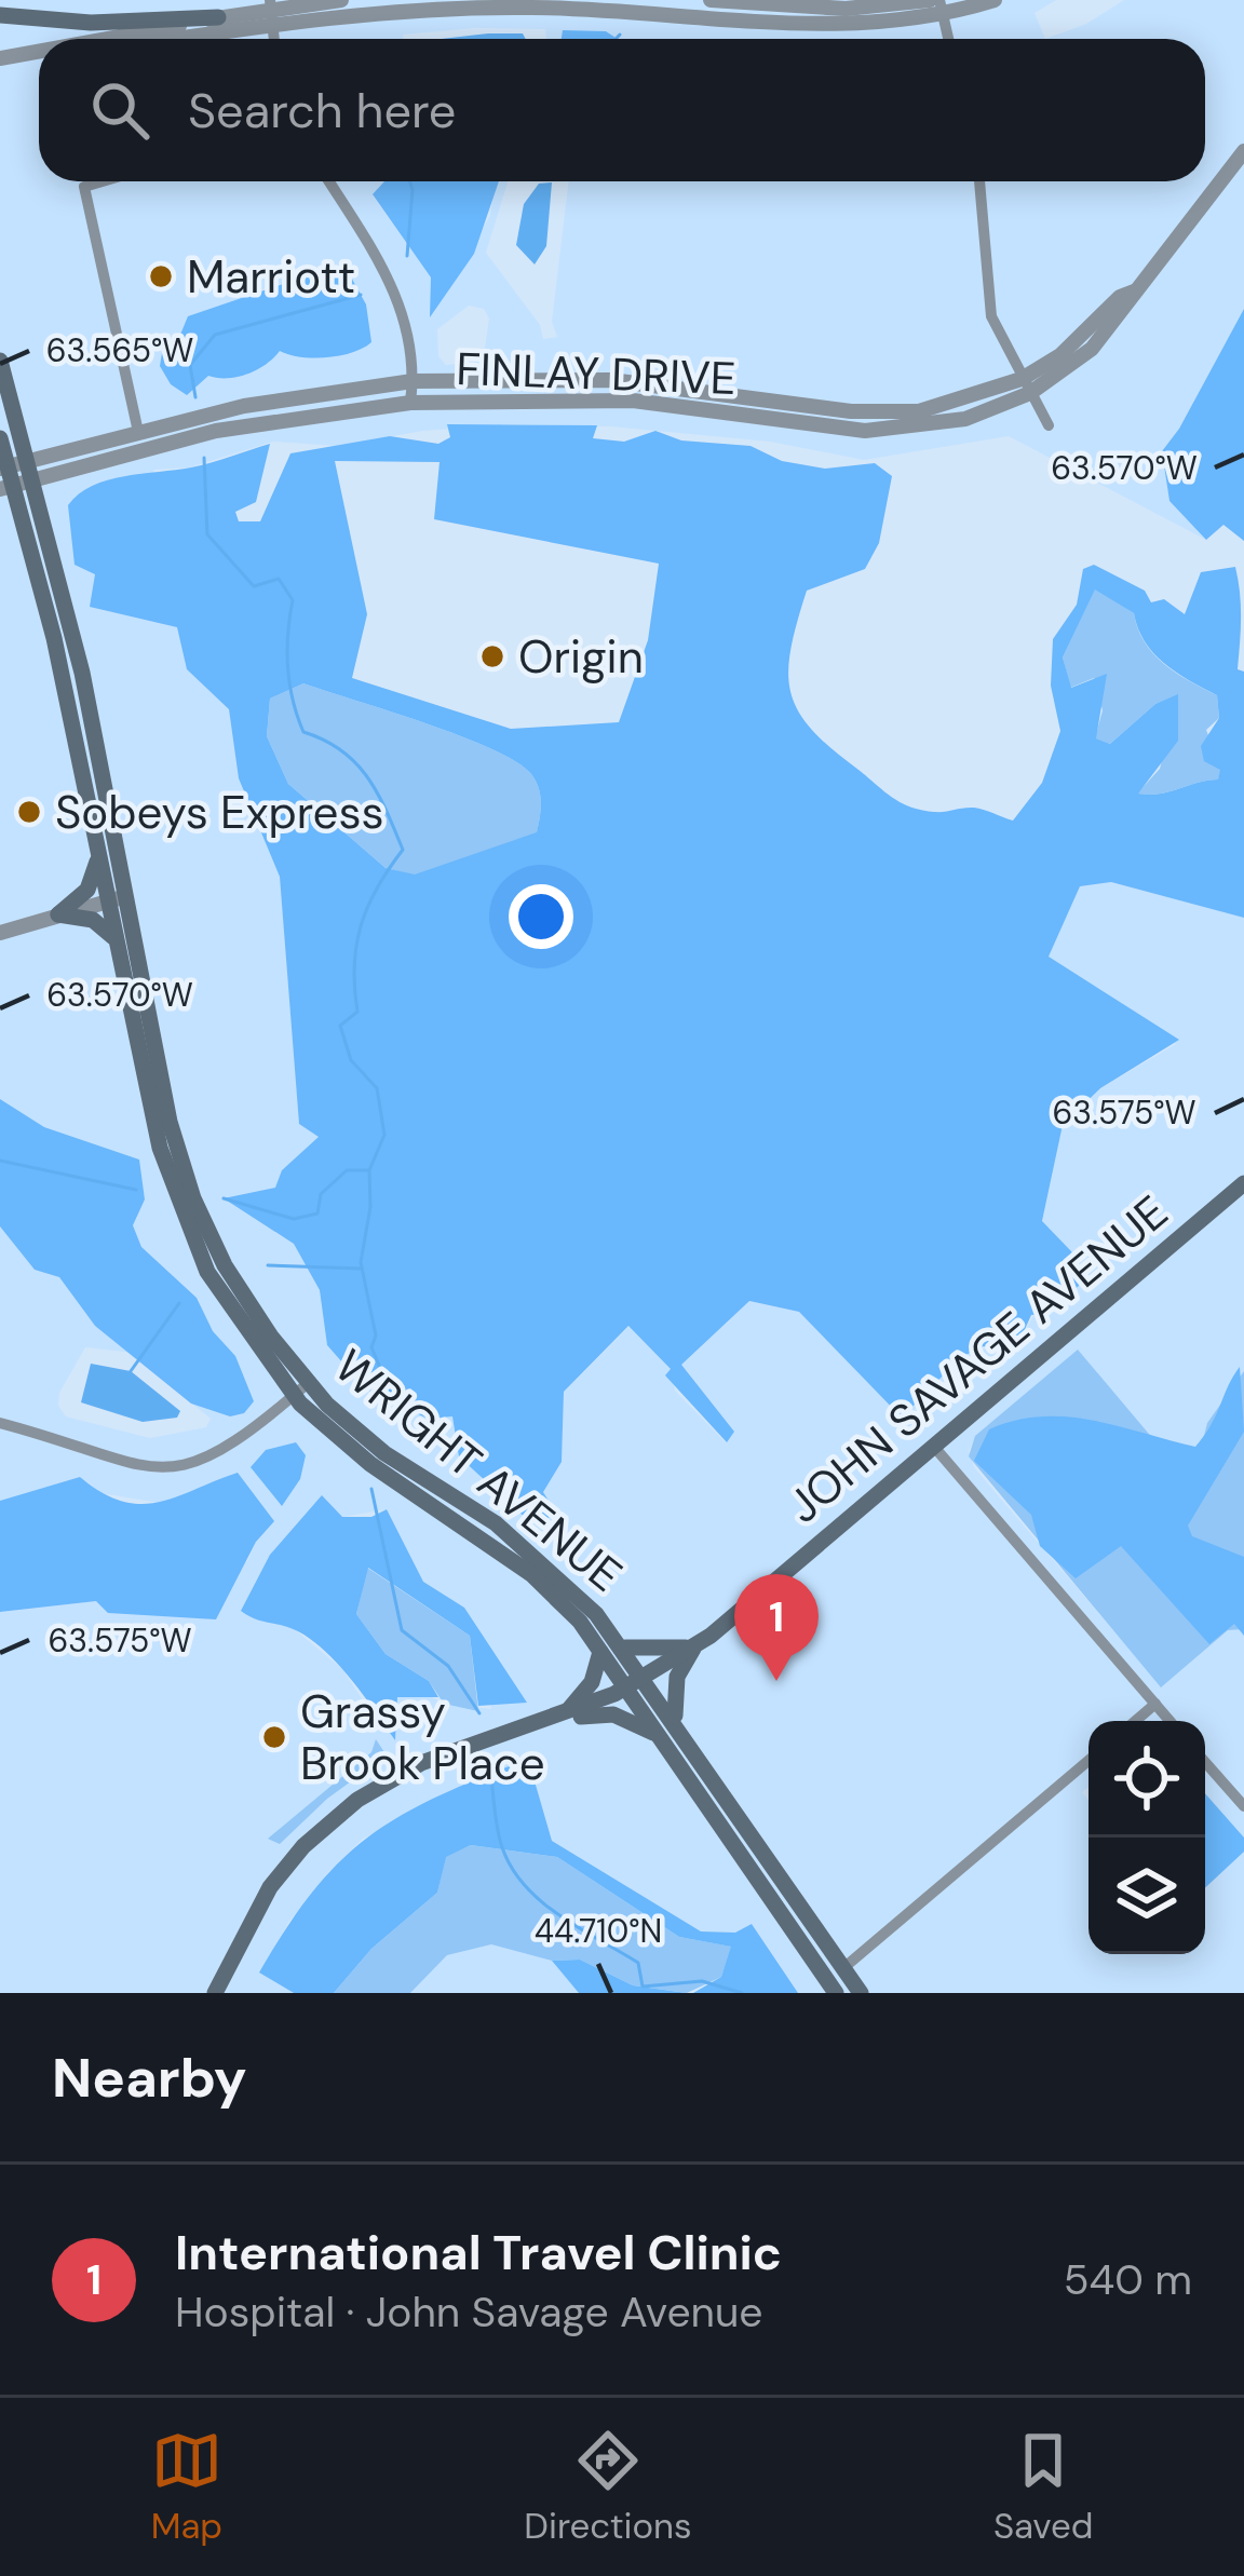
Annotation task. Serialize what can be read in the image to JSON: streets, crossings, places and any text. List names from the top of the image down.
{
  "streets": {
    "main road": ["JOHN SAVAGE AVENUE", "WRIGHT AVENUE"],
    "street": ["FINLAY DRIVE"]
  },
  "crossings": [
    ["FINLAY DRIVE", "WRIGHT AVENUE"],
    ["JOHN SAVAGE AVENUE", "WRIGHT AVENUE"]
  ],
  "places": [
    "Marriott",
    "Origin",
    "Sobeys Express",
    "Grassy Brook Place"
  ],
  "page": {
    "search": "Search here",
    "pins": "1",
    "heading": "Nearby",
    "list": [
      {
        "mark": "1",
        "name": "International Travel Clinic",
        "note": "Hospital · John Savage Avenue",
        "value": "540 m"
      }
    ],
    "nav": ["Map", "Directions", "Saved"]
  },
  "coordinates": [
    "63.565°W",
    "63.570°W",
    "63.575°W",
    "44.710°N"
  ]
}
